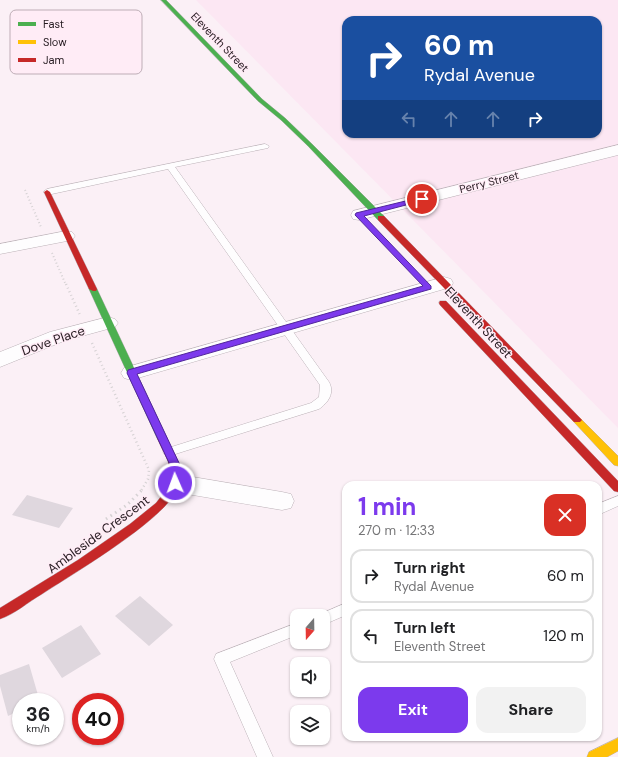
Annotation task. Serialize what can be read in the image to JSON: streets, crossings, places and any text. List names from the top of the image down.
{
  "streets": {
    "street": [
      "Eleventh Street",
      "Perry Street",
      "Dove Place",
      "Ambleside Crescent"
    ]
  },
  "crossings": [
    ["Eleventh Street", "Perry Street"]
  ],
  "legend": ["Fast", "Slow", "Jam"],
  "north": "bottom",
  "page": {
    "turn": ["60 m", "Rydal Avenue"],
    "heading": ["1 min", "270 m · 12:33"],
    "list": [
      {
        "name": "Turn right",
        "note": "Rydal Avenue",
        "value": "60 m"
      },
      {
        "name": "Turn left",
        "note": "Eleventh Street",
        "value": "120 m"
      }
    ],
    "buttons": ["Exit", "Share"],
    "speed": "36 km/h",
    "limit": "40"
  }
}
